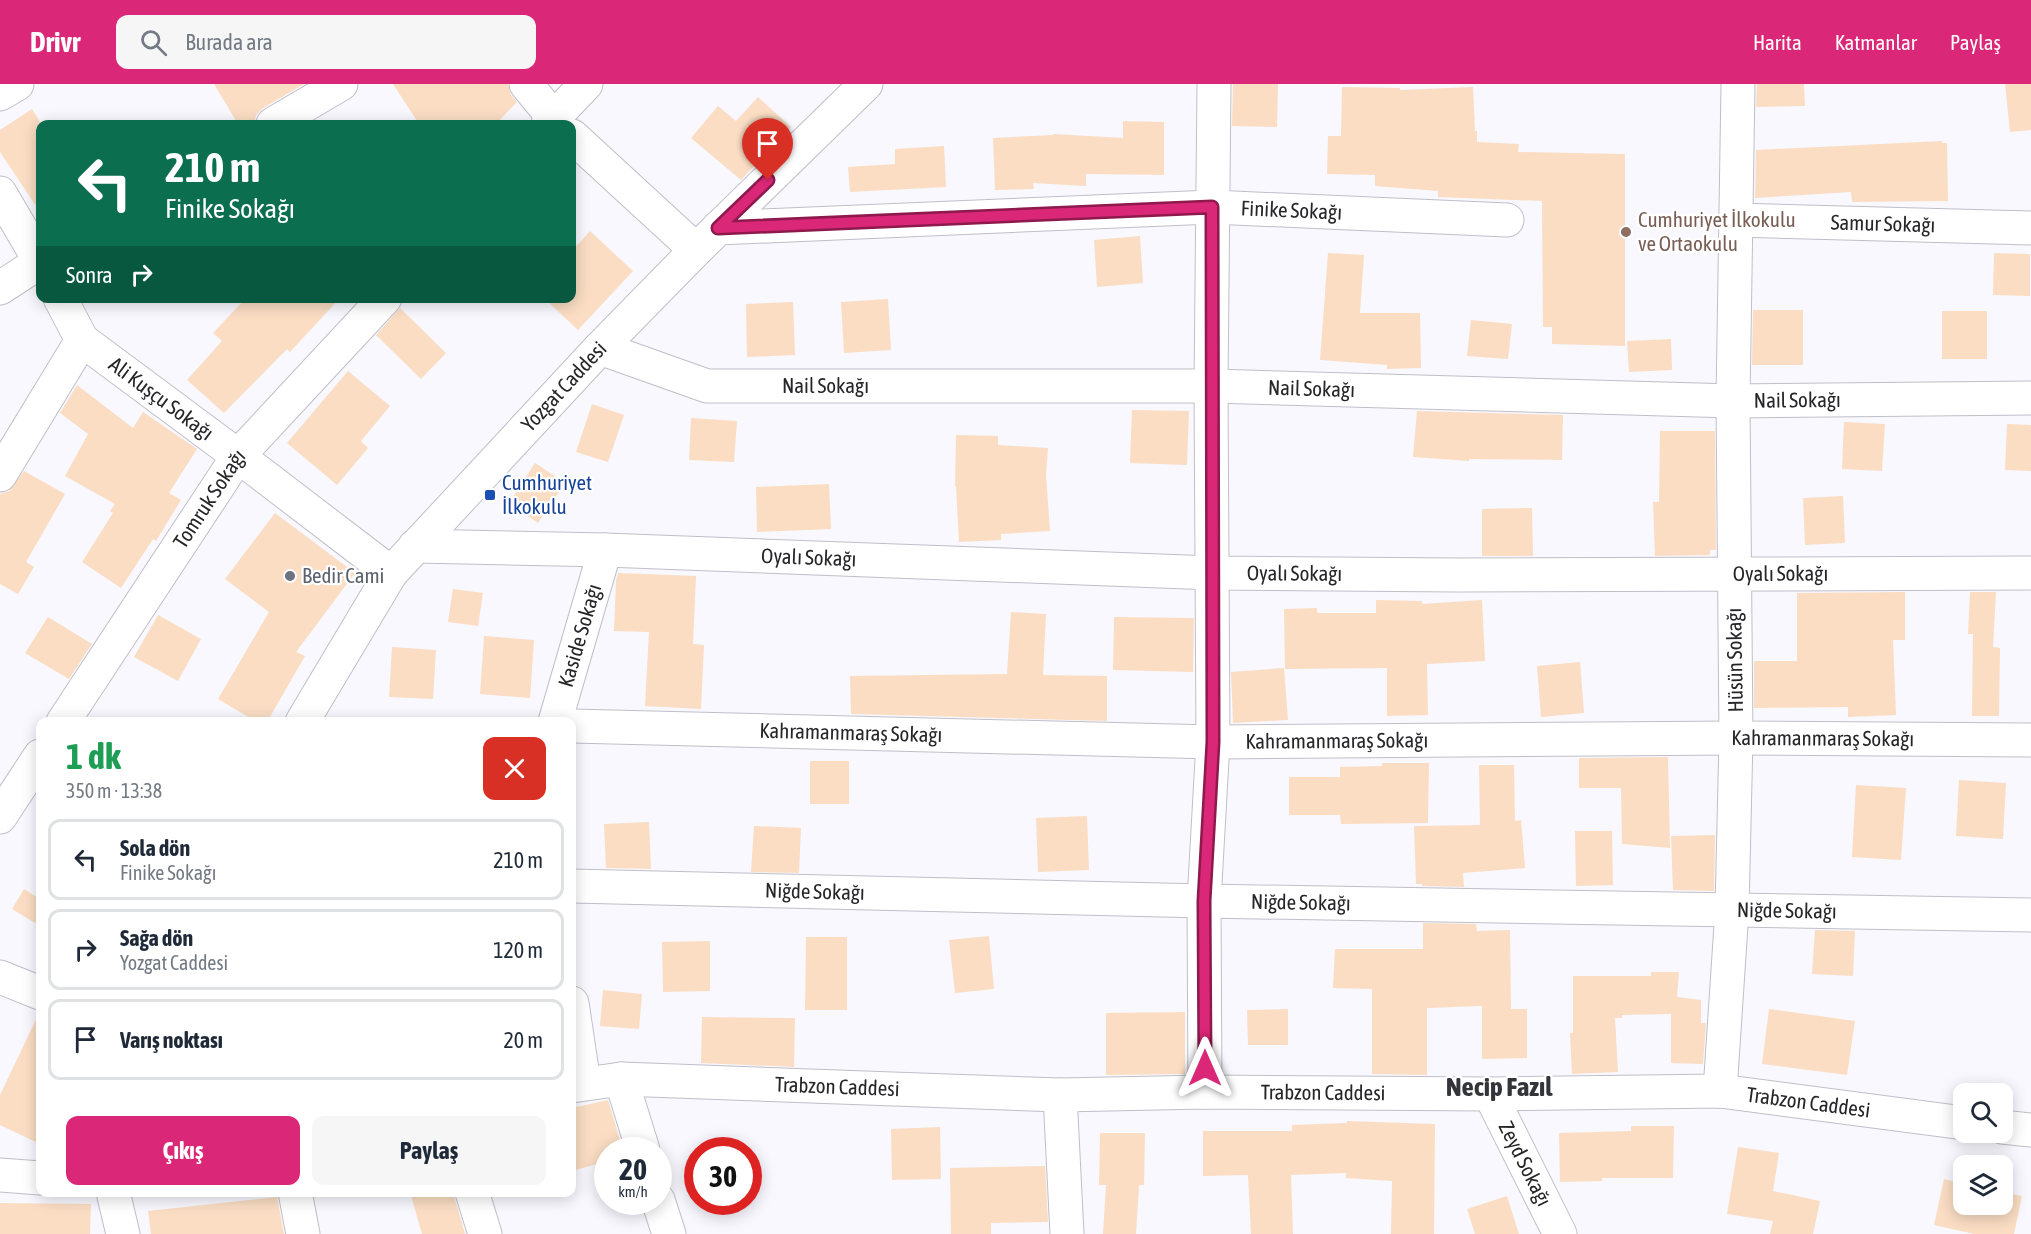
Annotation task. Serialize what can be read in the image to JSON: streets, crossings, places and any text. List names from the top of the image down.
{
  "streets": {
    "street": [
      "Finike Sokağı",
      "Samur Sokağı",
      "Nail Sokağı",
      "Yozgat Caddesi",
      "Ali Kuşçu Sokağı",
      "Tomruk Sokağı",
      "Oyalı Sokağı",
      "Kaside Sokağı",
      "Hüsün Sokağı",
      "Kahramanmaraş Sokağı",
      "Niğde Sokağı",
      "Trabzon Caddesi",
      "Zeyd Sokağı"
    ]
  },
  "crossings": [
    ["Finike Sokağı", "Yozgat Caddesi"],
    ["Samur Sokağı", "Hüsün Sokağı"],
    ["Nail Sokağı", "Yozgat Caddesi"],
    ["Nail Sokağı", "Hüsün Sokağı"],
    ["Yozgat Caddesi", "Ali Kuşçu Sokağı"],
    ["Yozgat Caddesi", "Oyalı Sokağı"],
    ["Ali Kuşçu Sokağı", "Tomruk Sokağı"],
    ["Oyalı Sokağı", "Kaside Sokağı"],
    ["Oyalı Sokağı", "Hüsün Sokağı"],
    ["Hüsün Sokağı", "Kahramanmaraş Sokağı"],
    ["Hüsün Sokağı", "Niğde Sokağı"],
    ["Hüsün Sokağı", "Trabzon Caddesi"],
    ["Trabzon Caddesi", "Zeyd Sokağı"]
  ],
  "districts": ["Necip Fazıl"],
  "places": {
    "other": ["Cumhuriyet İlkokulu ve Ortaokulu", "Bedir Cami"],
    "transit": ["Cumhuriyet İlkokulu"]
  },
  "page": {
    "header": "Drivr",
    "search": "Burada ara",
    "nav": ["Harita", "Katmanlar", "Paylaş"],
    "turn": ["210 m", "Finike Sokağı"],
    "then": "Sonra",
    "heading": ["1 dk", "350 m · 13:38"],
    "list": [
      {
        "name": "Sola dön",
        "note": "Finike Sokağı",
        "value": "210 m"
      },
      {
        "name": "Sağa dön",
        "note": "Yozgat Caddesi",
        "value": "120 m"
      },
      {
        "name": "Varış noktası",
        "value": "20 m"
      }
    ],
    "buttons": ["Çıkış", "Paylaş"],
    "speed": "20 km/h",
    "limit": "30"
  }
}
